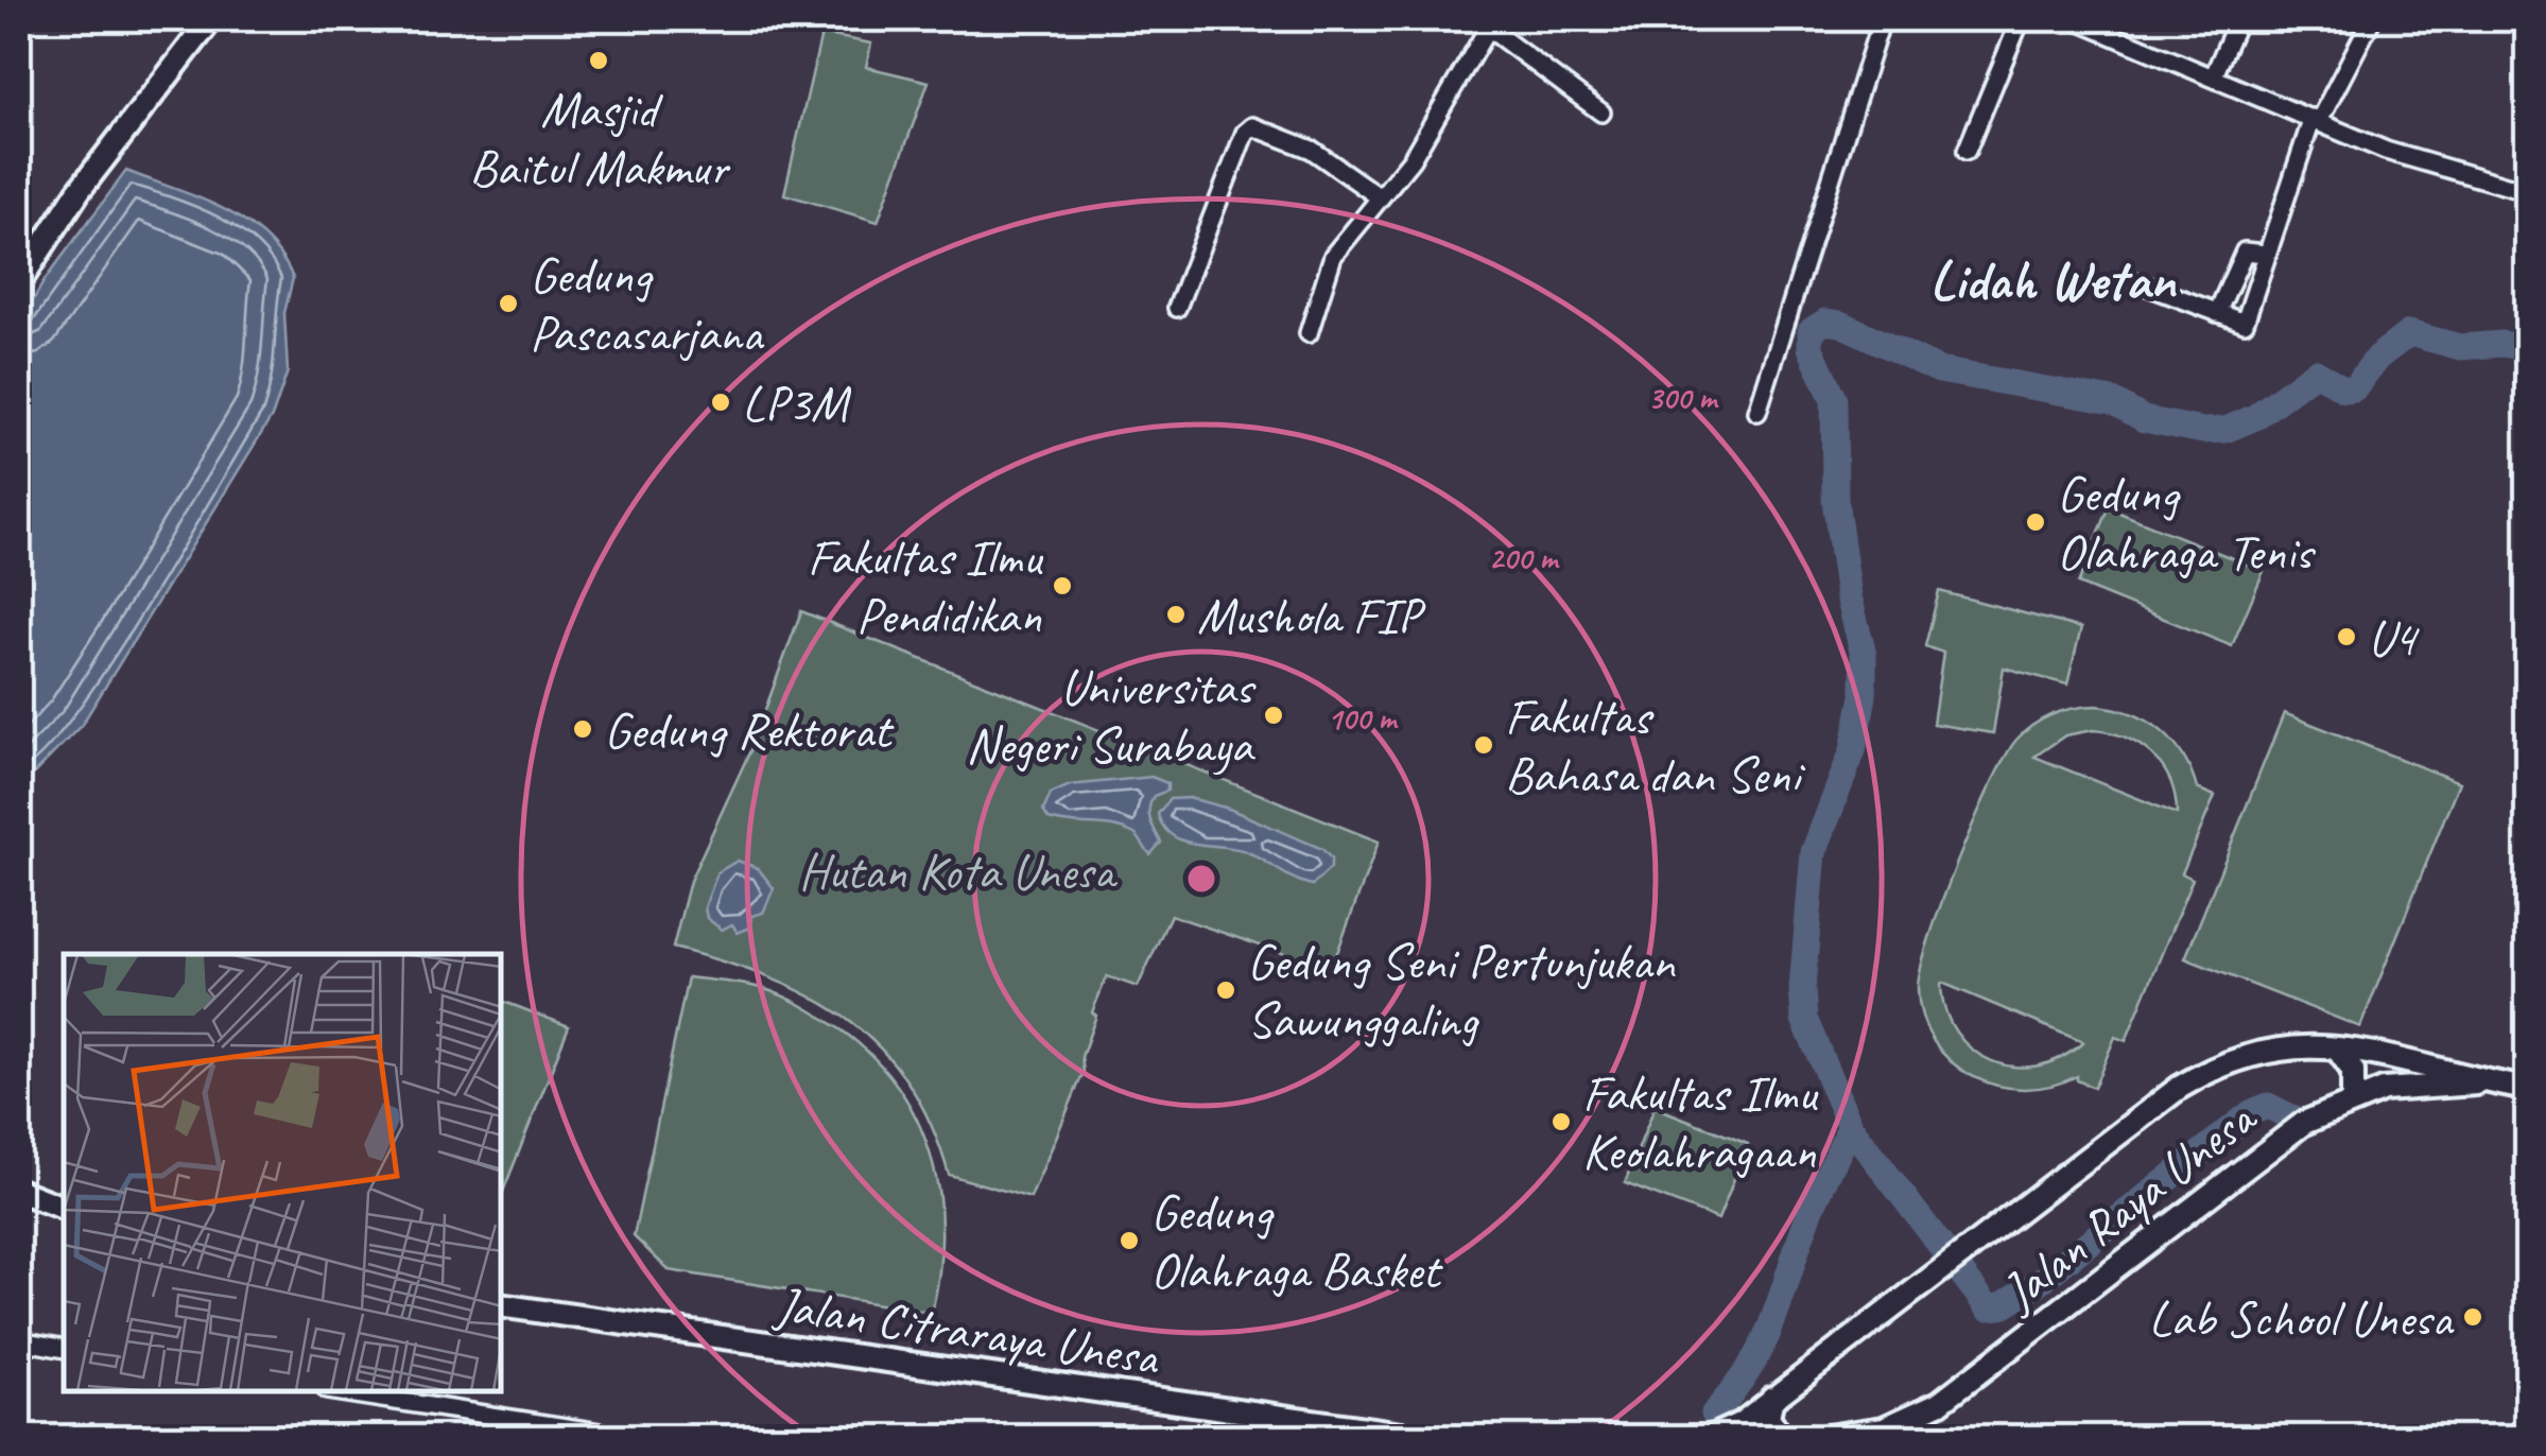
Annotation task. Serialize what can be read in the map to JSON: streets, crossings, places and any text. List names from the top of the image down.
{
  "streets": {
    "main road": ["Jalan Raya Unesa", "Jalan Citraraya Unesa"]
  },
  "districts": ["Lidah Wetan"],
  "parks": ["Hutan Kota Unesa"],
  "places": [
    "Masjid Baitul Makmur",
    "Gedung Pascasarjana",
    "LP3M",
    "Gedung Olahraga Tenis",
    "Fakultas Ilmu Pendidikan",
    "Mushola FIP",
    "U4",
    "Universitas Negeri Surabaya",
    "Gedung Rektorat",
    "Fakultas Bahasa dan Seni",
    "Gedung Seni Pertunjukan Sawunggaling",
    "Fakultas Ilmu Keolahragaan",
    "Gedung Olahraga Basket",
    "Lab School Unesa"
  ],
  "rings": ["300 m", "200 m", "100 m"]
}
